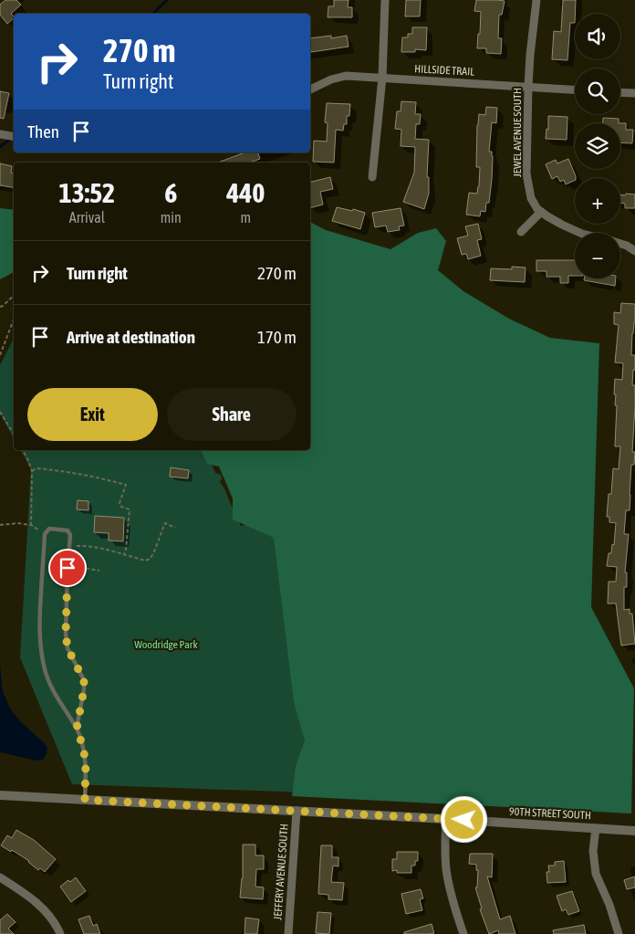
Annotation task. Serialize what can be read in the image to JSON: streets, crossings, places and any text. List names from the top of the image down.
{
  "streets": {
    "street": [
      "HILLSIDE TRAIL",
      "JEWEL AVENUE SOUTH",
      "90TH STREET SOUTH",
      "JEFFERY AVENUE SOUTH"
    ]
  },
  "crossings": [
    ["HILLSIDE TRAIL", "JEWEL AVENUE SOUTH"],
    ["90TH STREET SOUTH", "JEFFERY AVENUE SOUTH"]
  ],
  "parks": ["Woodridge Park"],
  "page": {
    "map_buttons": ["+", "−"],
    "turn": ["270 m", "Turn right"],
    "then": "Then",
    "eta": [
      "13:52",
      "Arrival",
      "6",
      "min",
      "440",
      "m"
    ],
    "list": [
      {
        "name": "Turn right",
        "value": "270 m"
      },
      {
        "name": "Arrive at destination",
        "value": "170 m"
      }
    ],
    "buttons": ["Exit", "Share"]
  }
}
